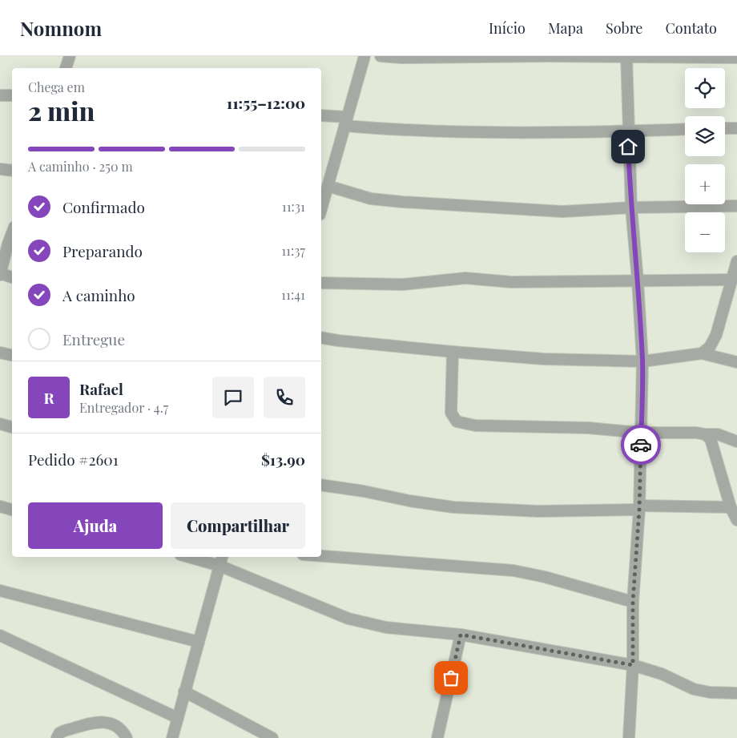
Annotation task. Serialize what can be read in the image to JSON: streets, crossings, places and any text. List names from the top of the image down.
{
  "page": {
    "header": "Nomnom",
    "nav": [
      "Início",
      "Mapa",
      "Sobre",
      "Contato"
    ],
    "map_buttons": ["+", "−"],
    "heading": ["2 min", "Chega em", "11:55–12:00"],
    "panel": [
      "Rafael",
      "Entregador · 4.7",
      "Pedido #2601",
      "$13.90"
    ],
    "bar": "A caminho · 250 m",
    "list": [
      ["Confirmado", "11:31"],
      ["Preparando", "11:37"],
      ["A caminho", "11:41"],
      "Entregue"
    ],
    "round": "R",
    "buttons": ["Ajuda", "Compartilhar"]
  }
}
